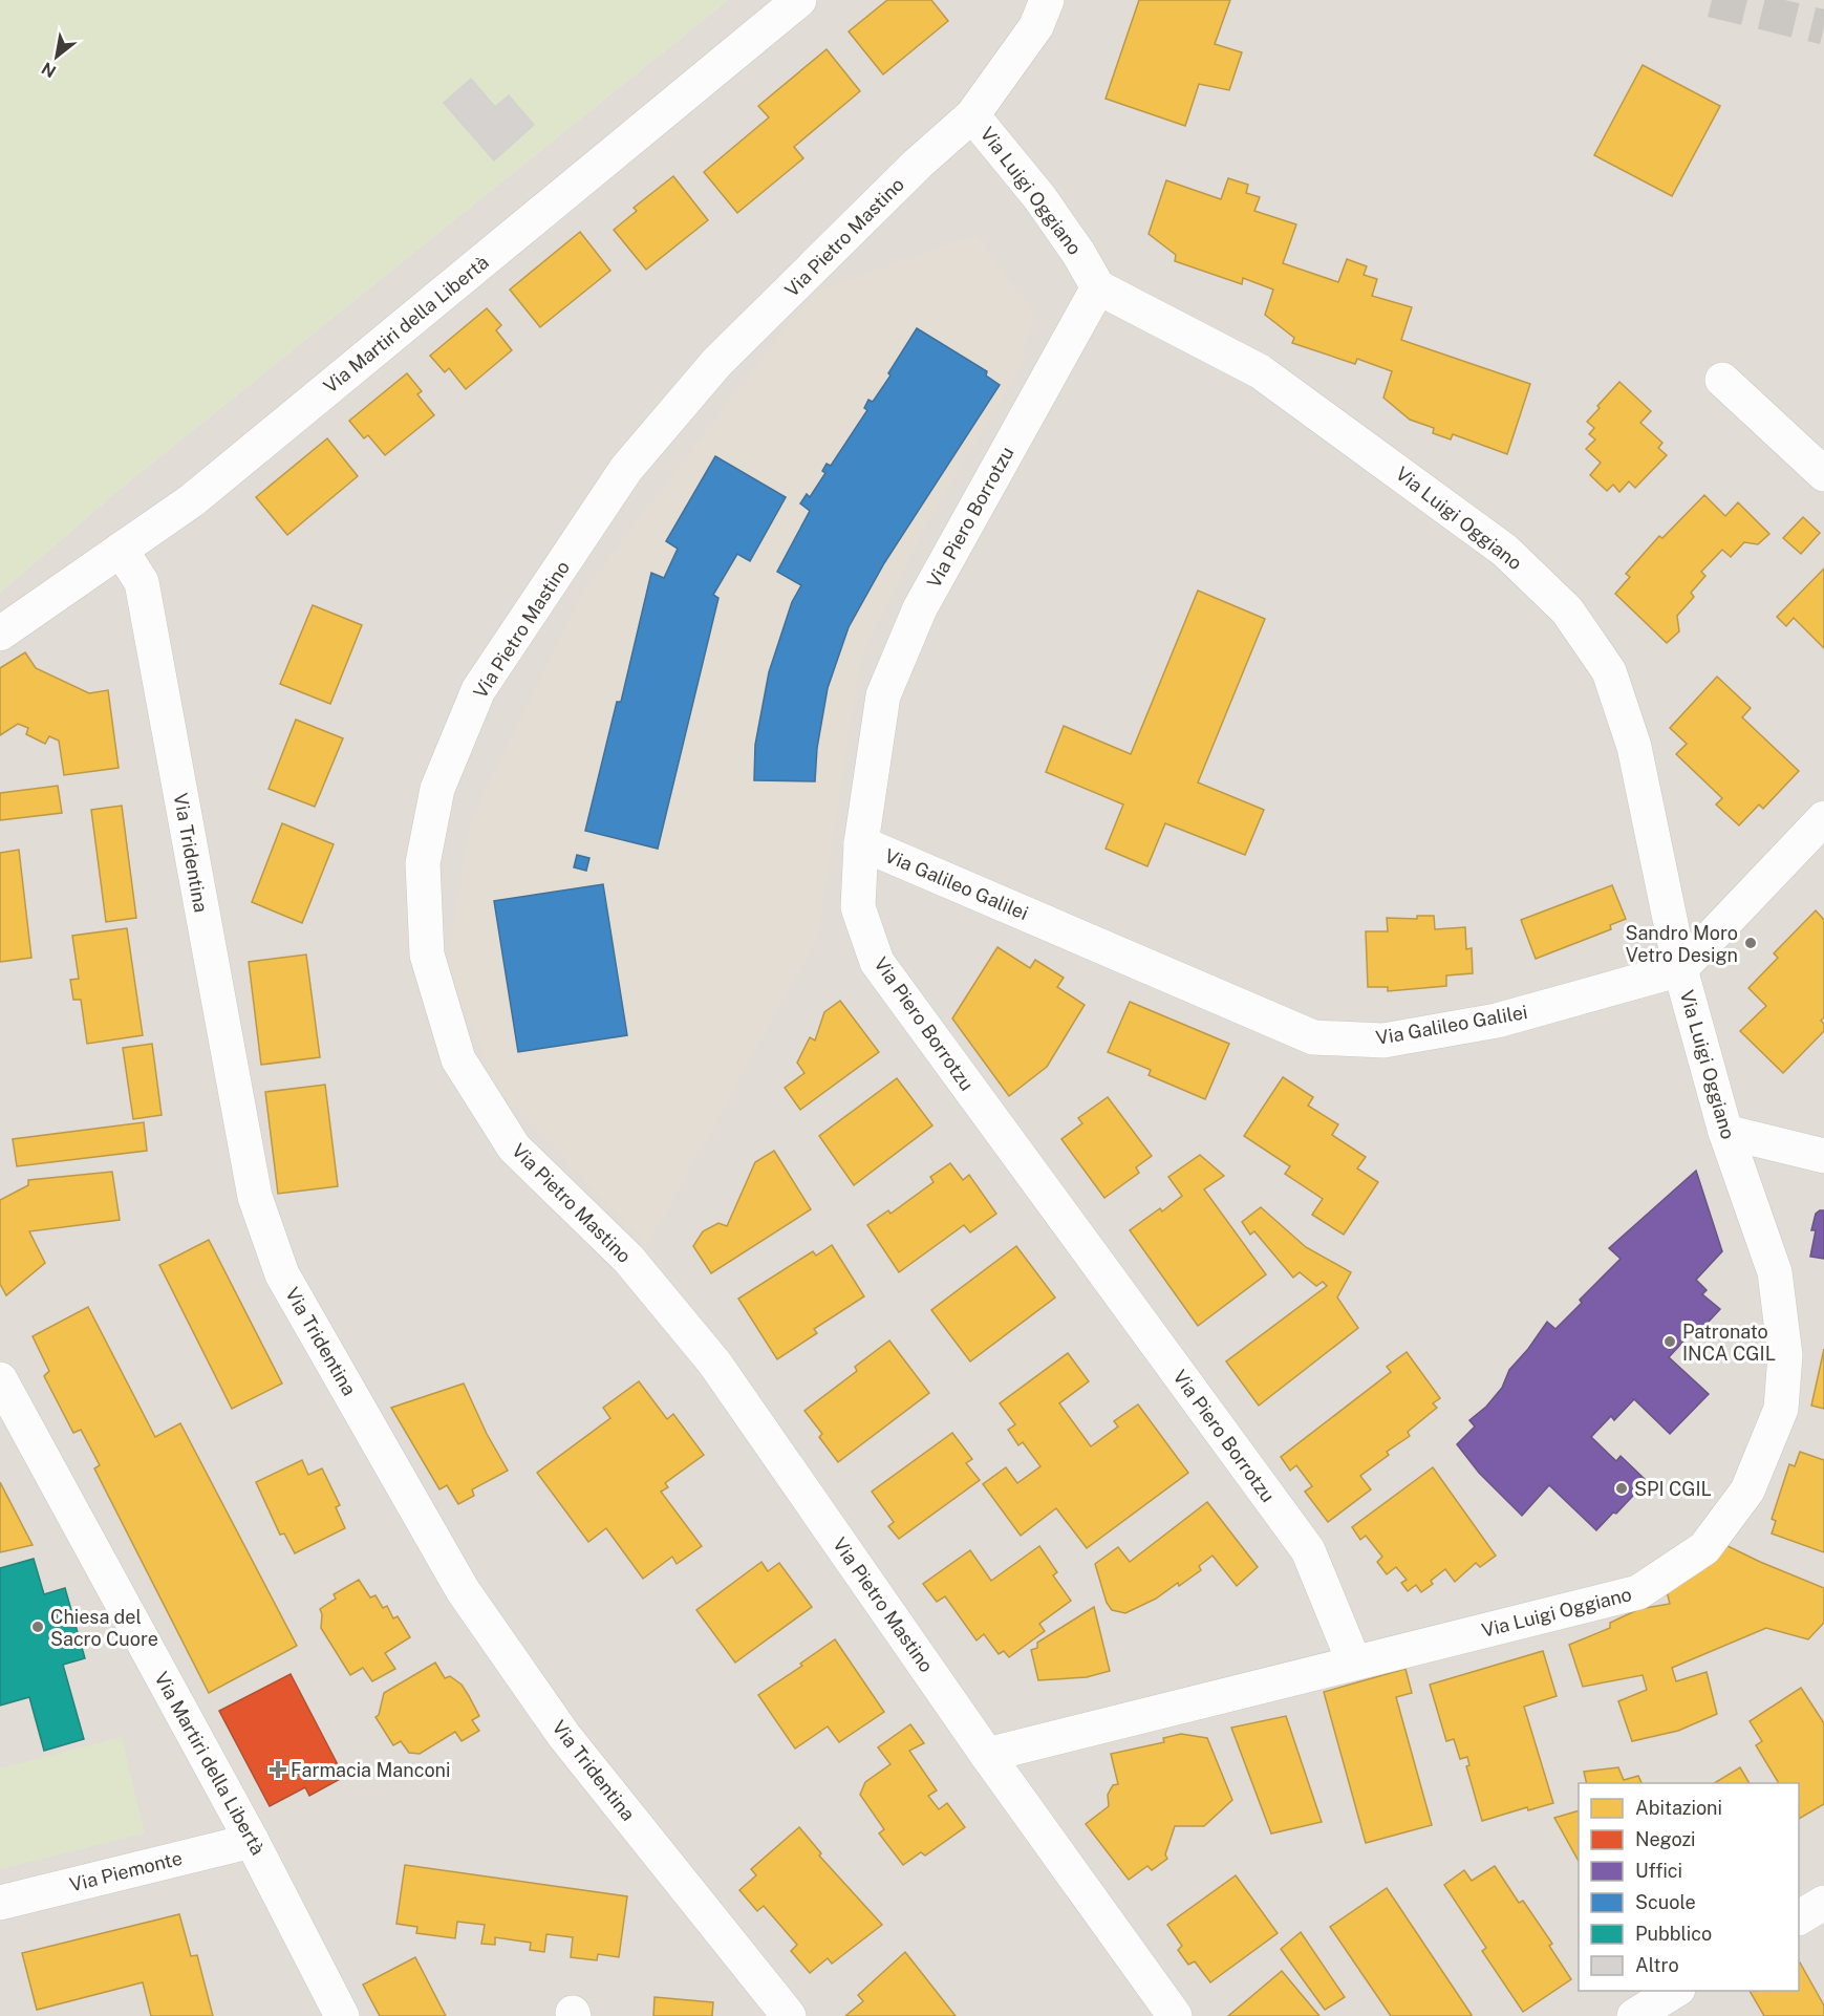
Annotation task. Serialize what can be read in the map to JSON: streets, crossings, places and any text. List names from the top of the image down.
{
  "streets": {
    "street": [
      "Via Luigi Oggiano",
      "Via Pietro Mastino",
      "Via Martiri della Libertà",
      "Via Piero Borrotzu",
      "Via Tridentina",
      "Via Galileo Galilei",
      "Via Piemonte"
    ]
  },
  "crossings": [
    ["Via Luigi Oggiano", "Via Pietro Mastino"],
    ["Via Luigi Oggiano", "Via Piero Borrotzu"],
    ["Via Luigi Oggiano", "Via Galileo Galilei"],
    ["Via Martiri della Libertà", "Via Tridentina"],
    ["Via Martiri della Libertà", "Via Piemonte"],
    ["Via Piero Borrotzu", "Via Galileo Galilei"]
  ],
  "places": {
    "other": [
      "Sandro Moro Vetro Design",
      "Patronato INCA CGIL",
      "SPI CGIL",
      "Chiesa del Sacro Cuore"
    ],
    "health": ["Farmacia Manconi"]
  },
  "legend": [
    "Abitazioni",
    "Negozi",
    "Uffici",
    "Scuole",
    "Pubblico",
    "Altro"
  ],
  "north": "bottom left"
}
